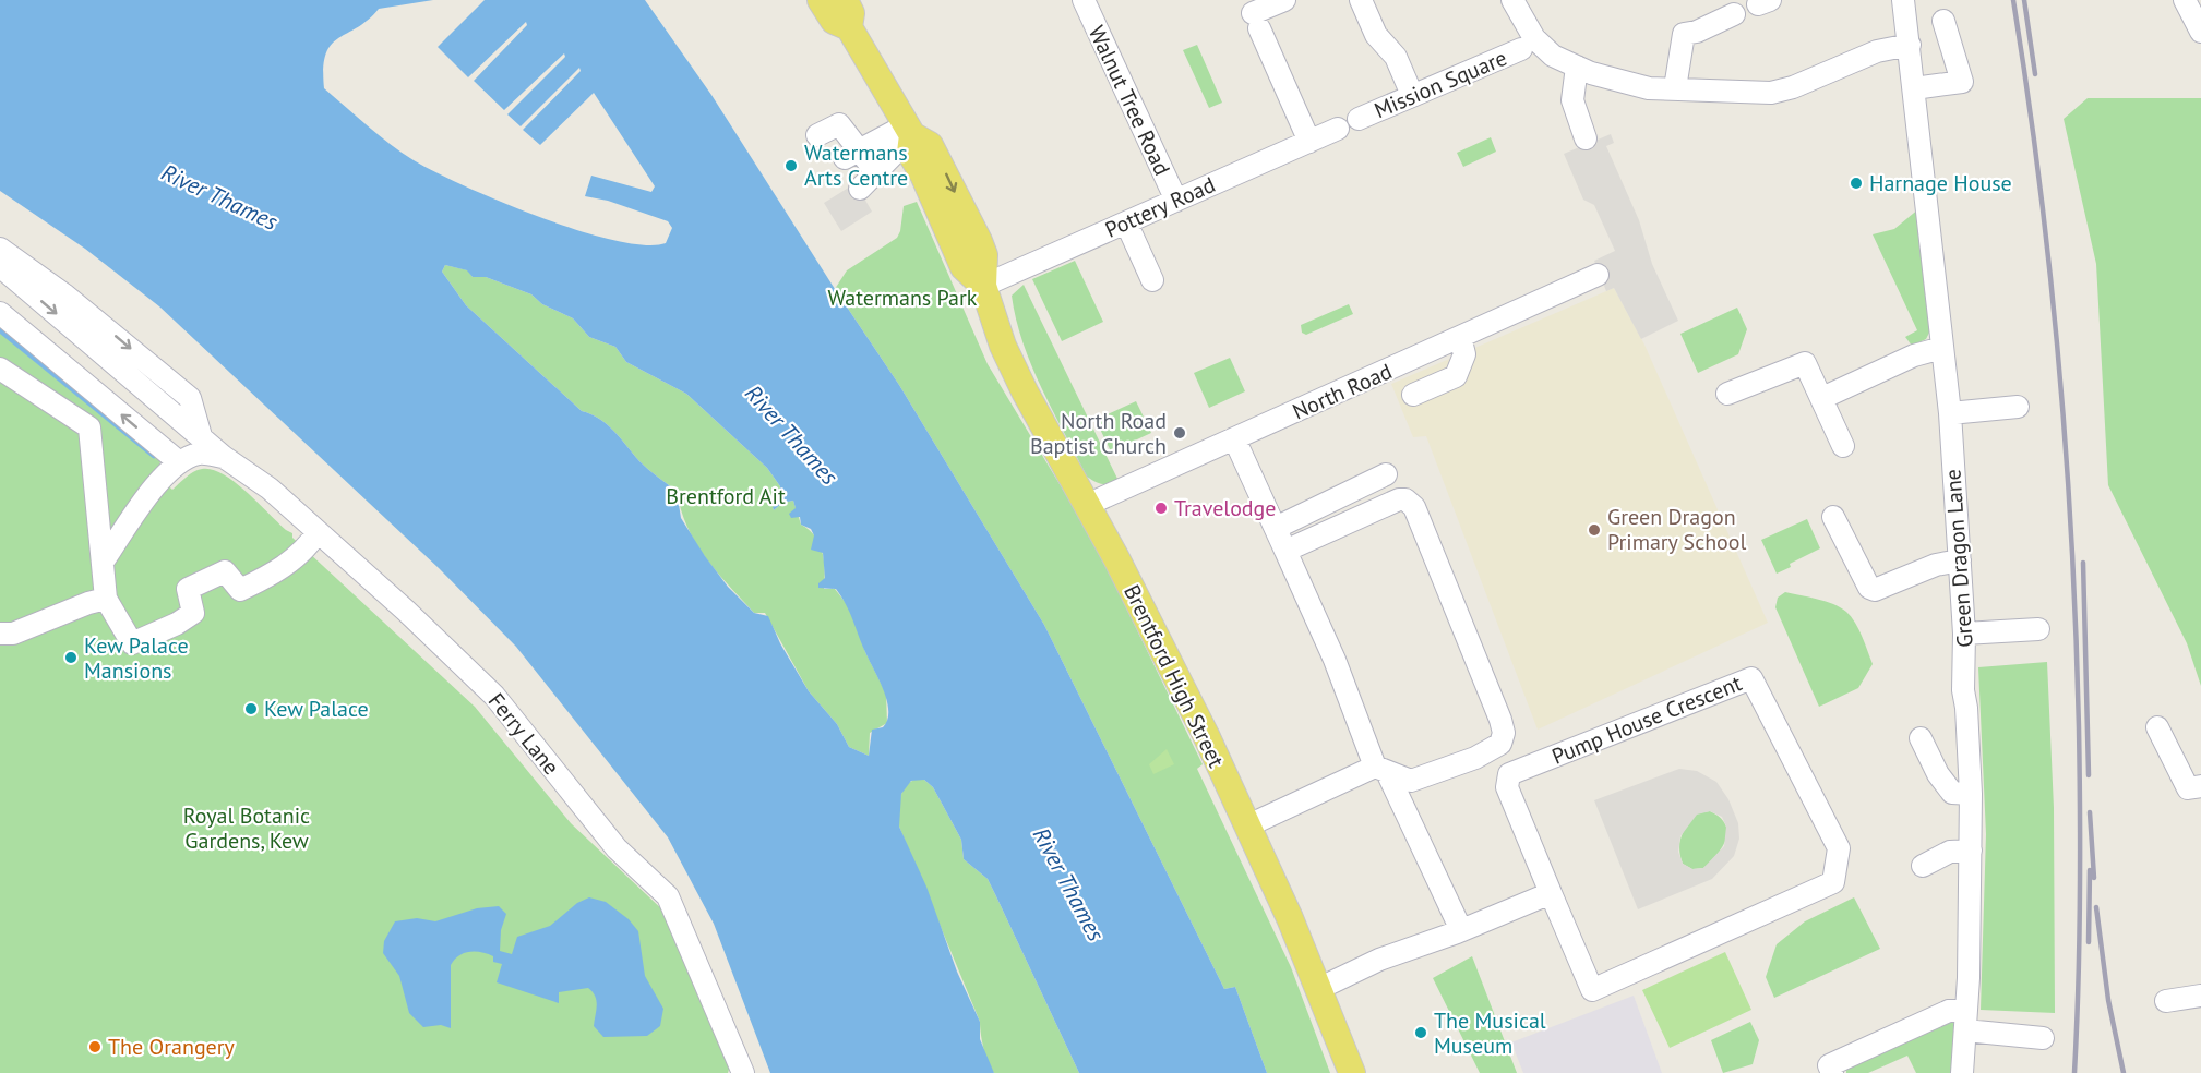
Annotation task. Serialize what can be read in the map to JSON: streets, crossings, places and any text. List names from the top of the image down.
{
  "streets": {
    "main road": ["Brentford High Street"],
    "street": [
      "Mission Square",
      "Walnut Tree Road",
      "Pottery Road",
      "North Road",
      "Green Dragon Lane",
      "Pump House Crescent",
      "Ferry Lane"
    ]
  },
  "crossings": [
    ["Walnut Tree Road", "Pottery Road"],
    ["Pottery Road", "Brentford High Street"],
    ["North Road", "Brentford High Street"]
  ],
  "water": ["River Thames"],
  "parks": ["Watermans Park", "Brentford Ait", "Royal Botanic Gardens, Kew"],
  "places": [
    "Watermans Arts Centre",
    "Harnage House",
    "North Road Baptist Church",
    "Travelodge",
    "Green Dragon Primary School",
    "Kew Palace Mansions",
    "Kew Palace",
    "The Musical Museum",
    "The Orangery"
  ]
}
